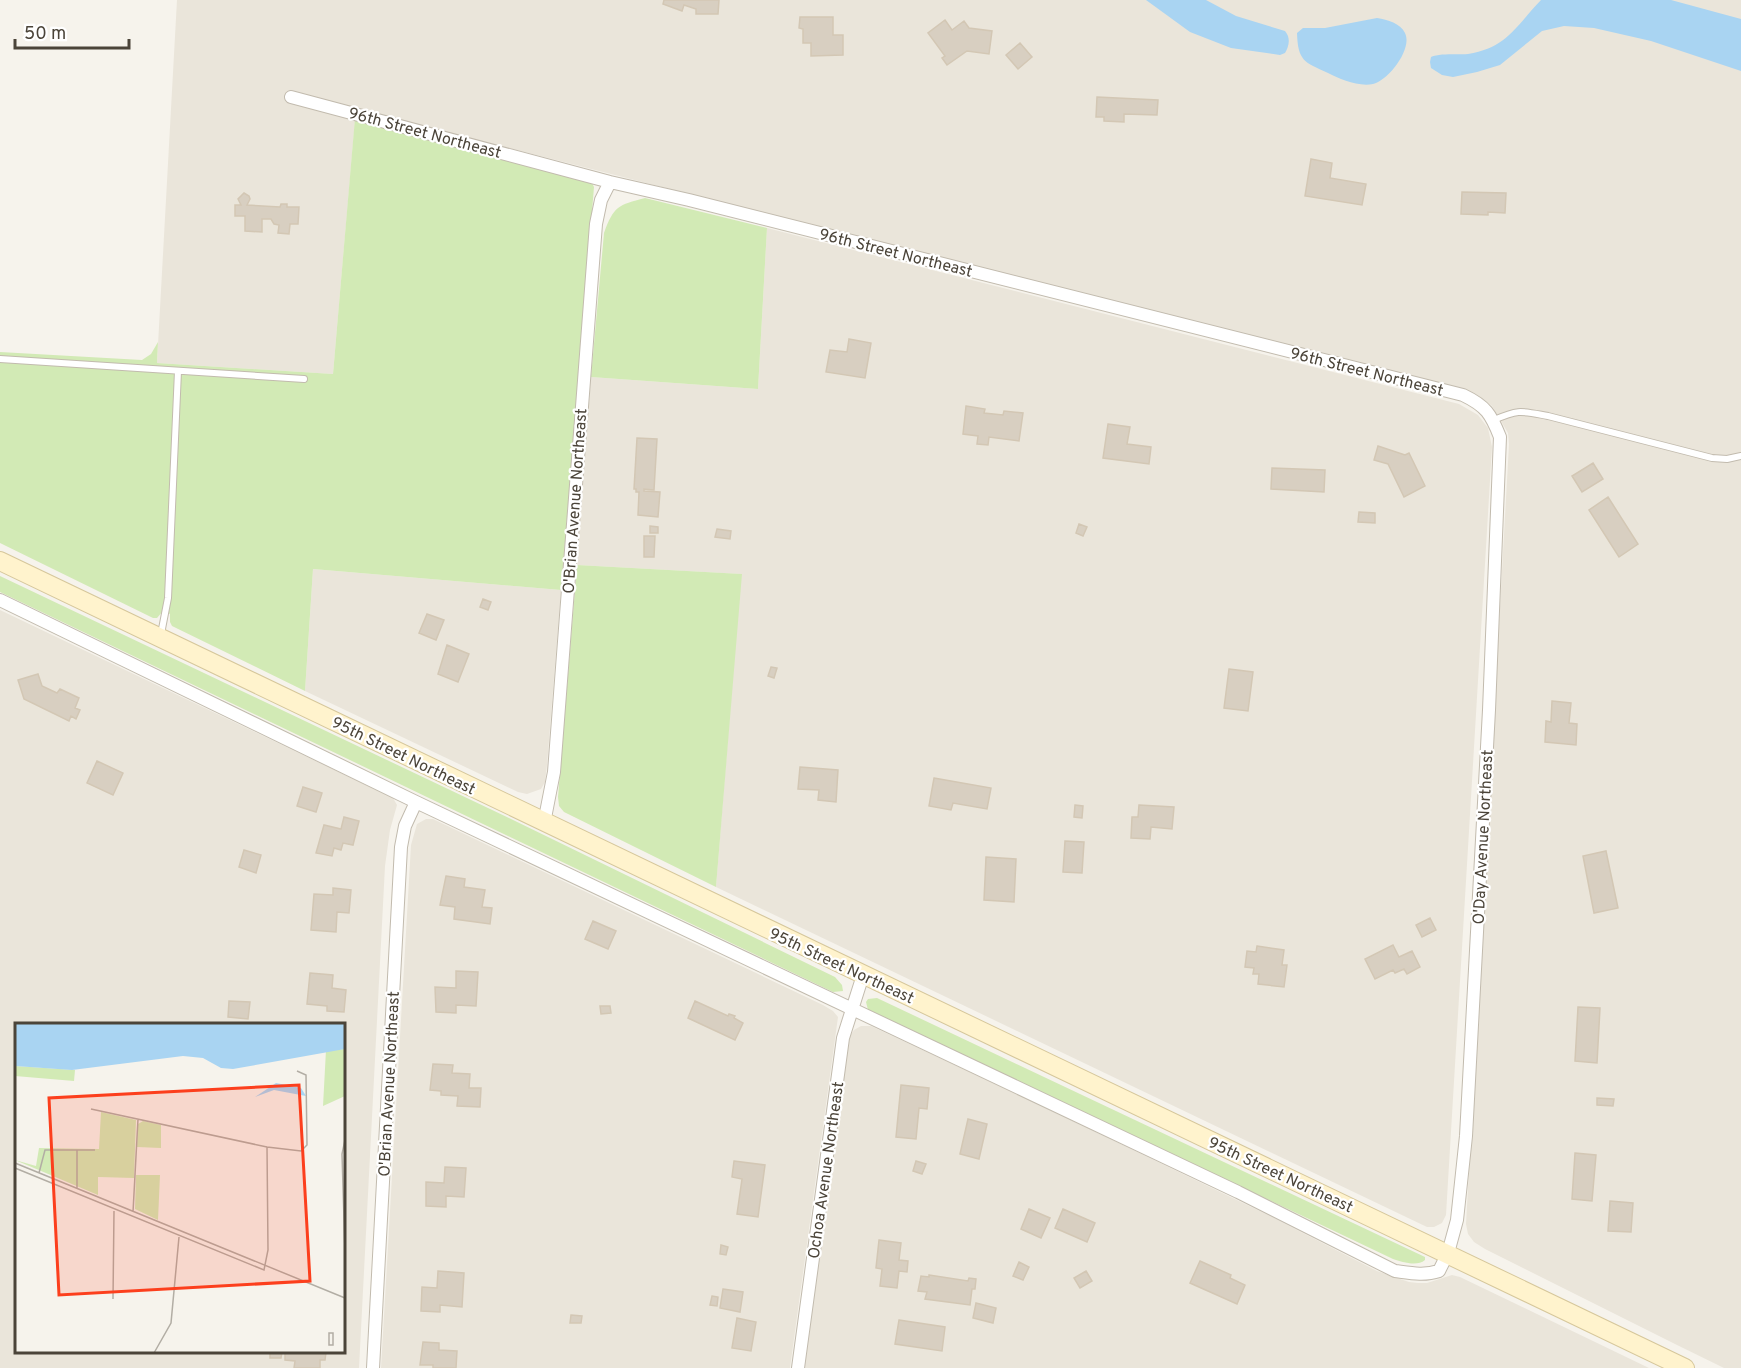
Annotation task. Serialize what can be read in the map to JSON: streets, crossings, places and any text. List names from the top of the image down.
{
  "streets": {
    "main road": ["95th Street Northeast"],
    "street": [
      "96th Street Northeast",
      "O'Brian Avenue Northeast",
      "O'Day Avenue Northeast",
      "Ochoa Avenue Northeast"
    ]
  },
  "crossings": [
    ["96th Street Northeast", "O'Brian Avenue Northeast"],
    ["96th Street Northeast", "O'Day Avenue Northeast"],
    ["O'Brian Avenue Northeast", "95th Street Northeast"],
    ["95th Street Northeast", "O'Day Avenue Northeast"],
    ["95th Street Northeast", "Ochoa Avenue Northeast"]
  ],
  "scale_bar": "50 m"
}
